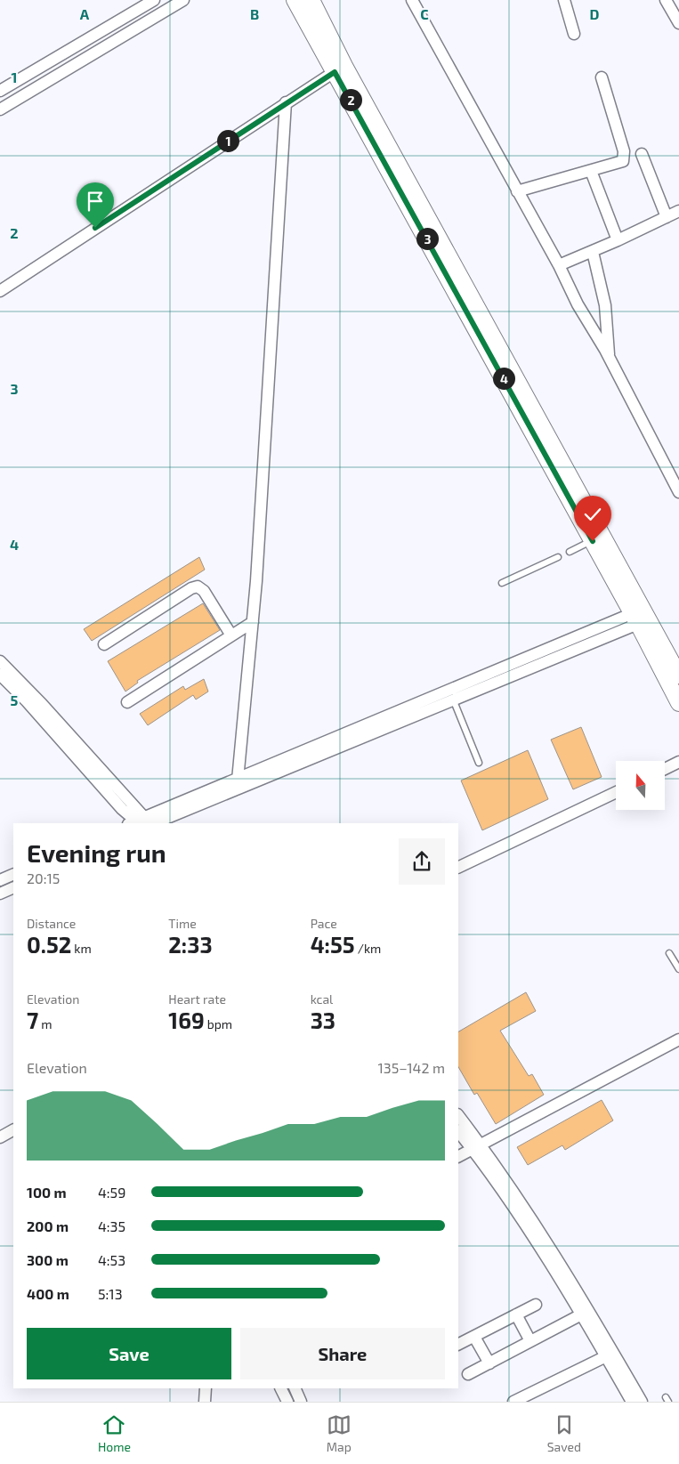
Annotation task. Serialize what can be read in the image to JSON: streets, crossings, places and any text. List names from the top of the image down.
{
  "north": "top",
  "page": {
    "pins": [
      "2",
      "1",
      "3",
      "4"
    ],
    "heading": ["Evening run", "20:15"],
    "stats": [
      ["Distance", "0.52 km"],
      ["Time", "2:33"],
      ["Pace", "4:55 /km"],
      ["Elevation", "7 m"],
      ["Heart rate", "169 bpm"],
      ["kcal", "33"]
    ],
    "chart": ["Elevation", "135–142 m"],
    "list": [
      {
        "name": "100 m",
        "note": "4:59"
      },
      {
        "name": "200 m",
        "note": "4:35"
      },
      {
        "name": "300 m",
        "note": "4:53"
      },
      {
        "name": "400 m",
        "note": "5:13"
      }
    ],
    "buttons": ["Save", "Share"],
    "tabs": ["Home", "Map", "Saved"]
  },
  "grid": {
    "columns": [
      "A",
      "B",
      "C",
      "D"
    ],
    "rows": [
      "1",
      "2",
      "3",
      "4",
      "5"
    ]
  }
}
